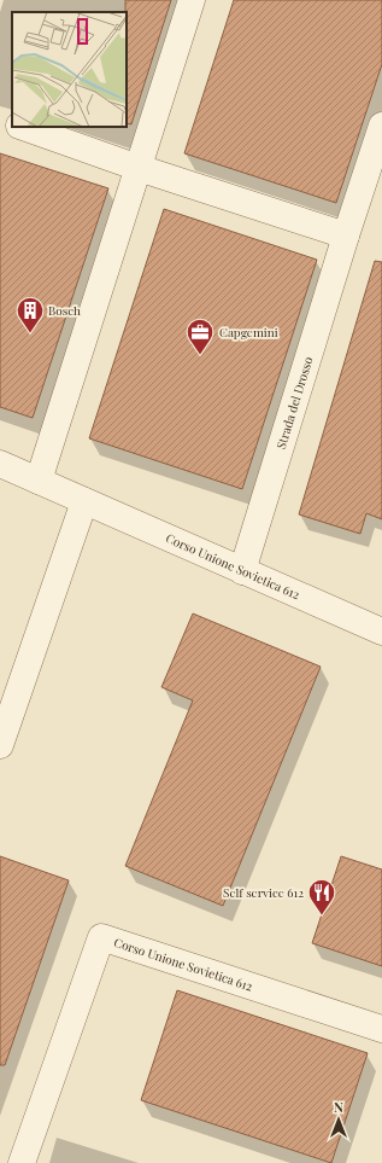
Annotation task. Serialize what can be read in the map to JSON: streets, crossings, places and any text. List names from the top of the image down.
{
  "streets": {
    "street": ["Strada del Drosso", "Corso Unione Sovietica 612"]
  },
  "crossings": [
    ["Strada del Drosso", "Corso Unione Sovietica 612"]
  ],
  "places": {
    "building": ["Bosch"],
    "office": ["Capgemini"],
    "restaurant": ["Self service 612"]
  },
  "north": "top"
}
